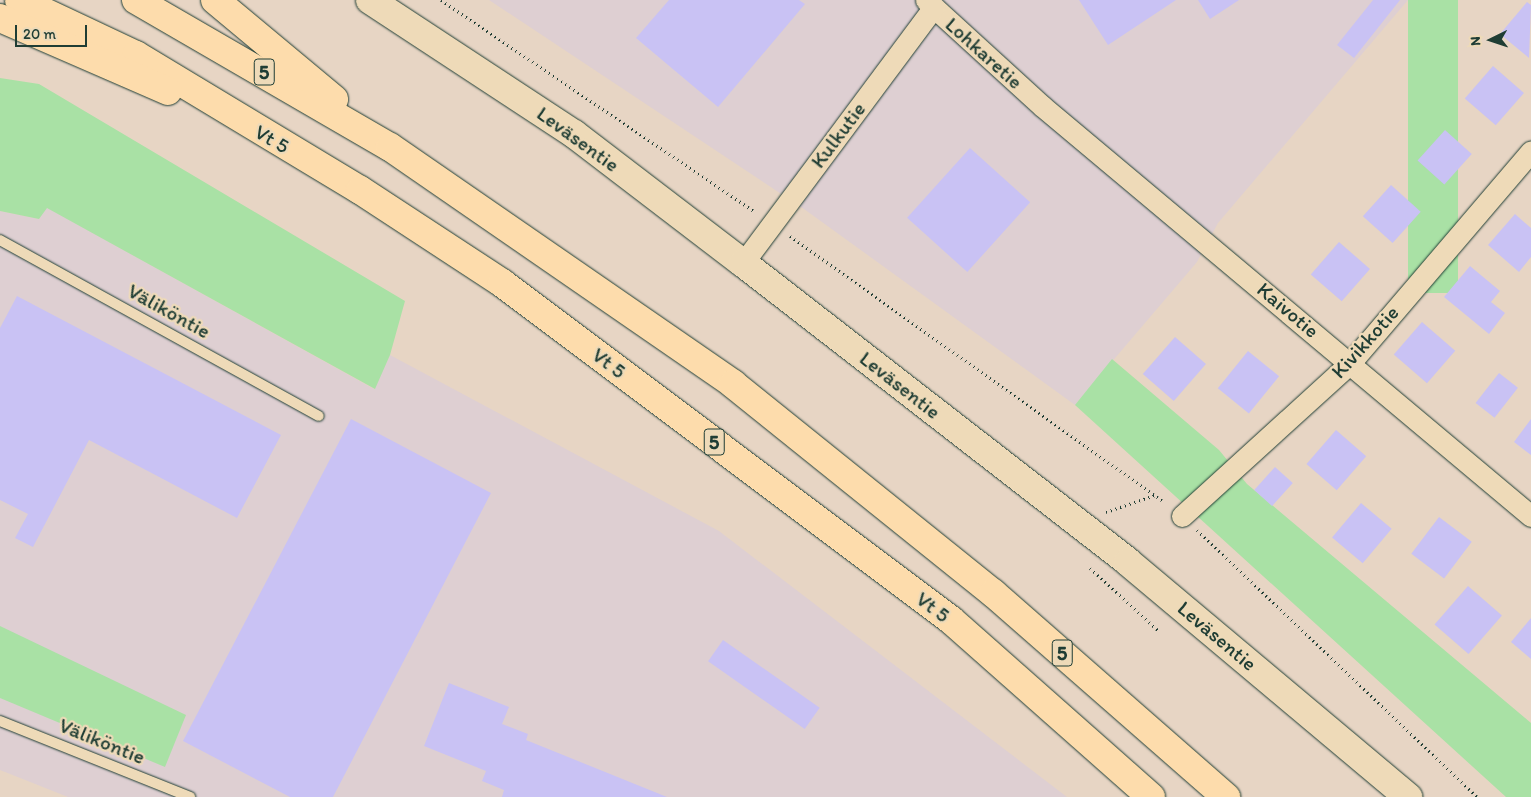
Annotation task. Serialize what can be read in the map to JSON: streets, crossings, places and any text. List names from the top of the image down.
{
  "streets": {
    "highway": ["5", "Vt 5"],
    "main road": ["Leväsentie"],
    "street": [
      "Lohkaretie",
      "Kulkutie",
      "Kaivotie",
      "Kivikkotie"
    ],
    "lane": ["Väliköntie"]
  },
  "crossings": [
    ["Lohkaretie", "Kulkutie"],
    ["Lohkaretie", "Kaivotie"],
    ["Kulkutie", "Leväsentie"],
    ["Kaivotie", "Kivikkotie"]
  ],
  "scale_bar": "20 m",
  "north": "left"
}
